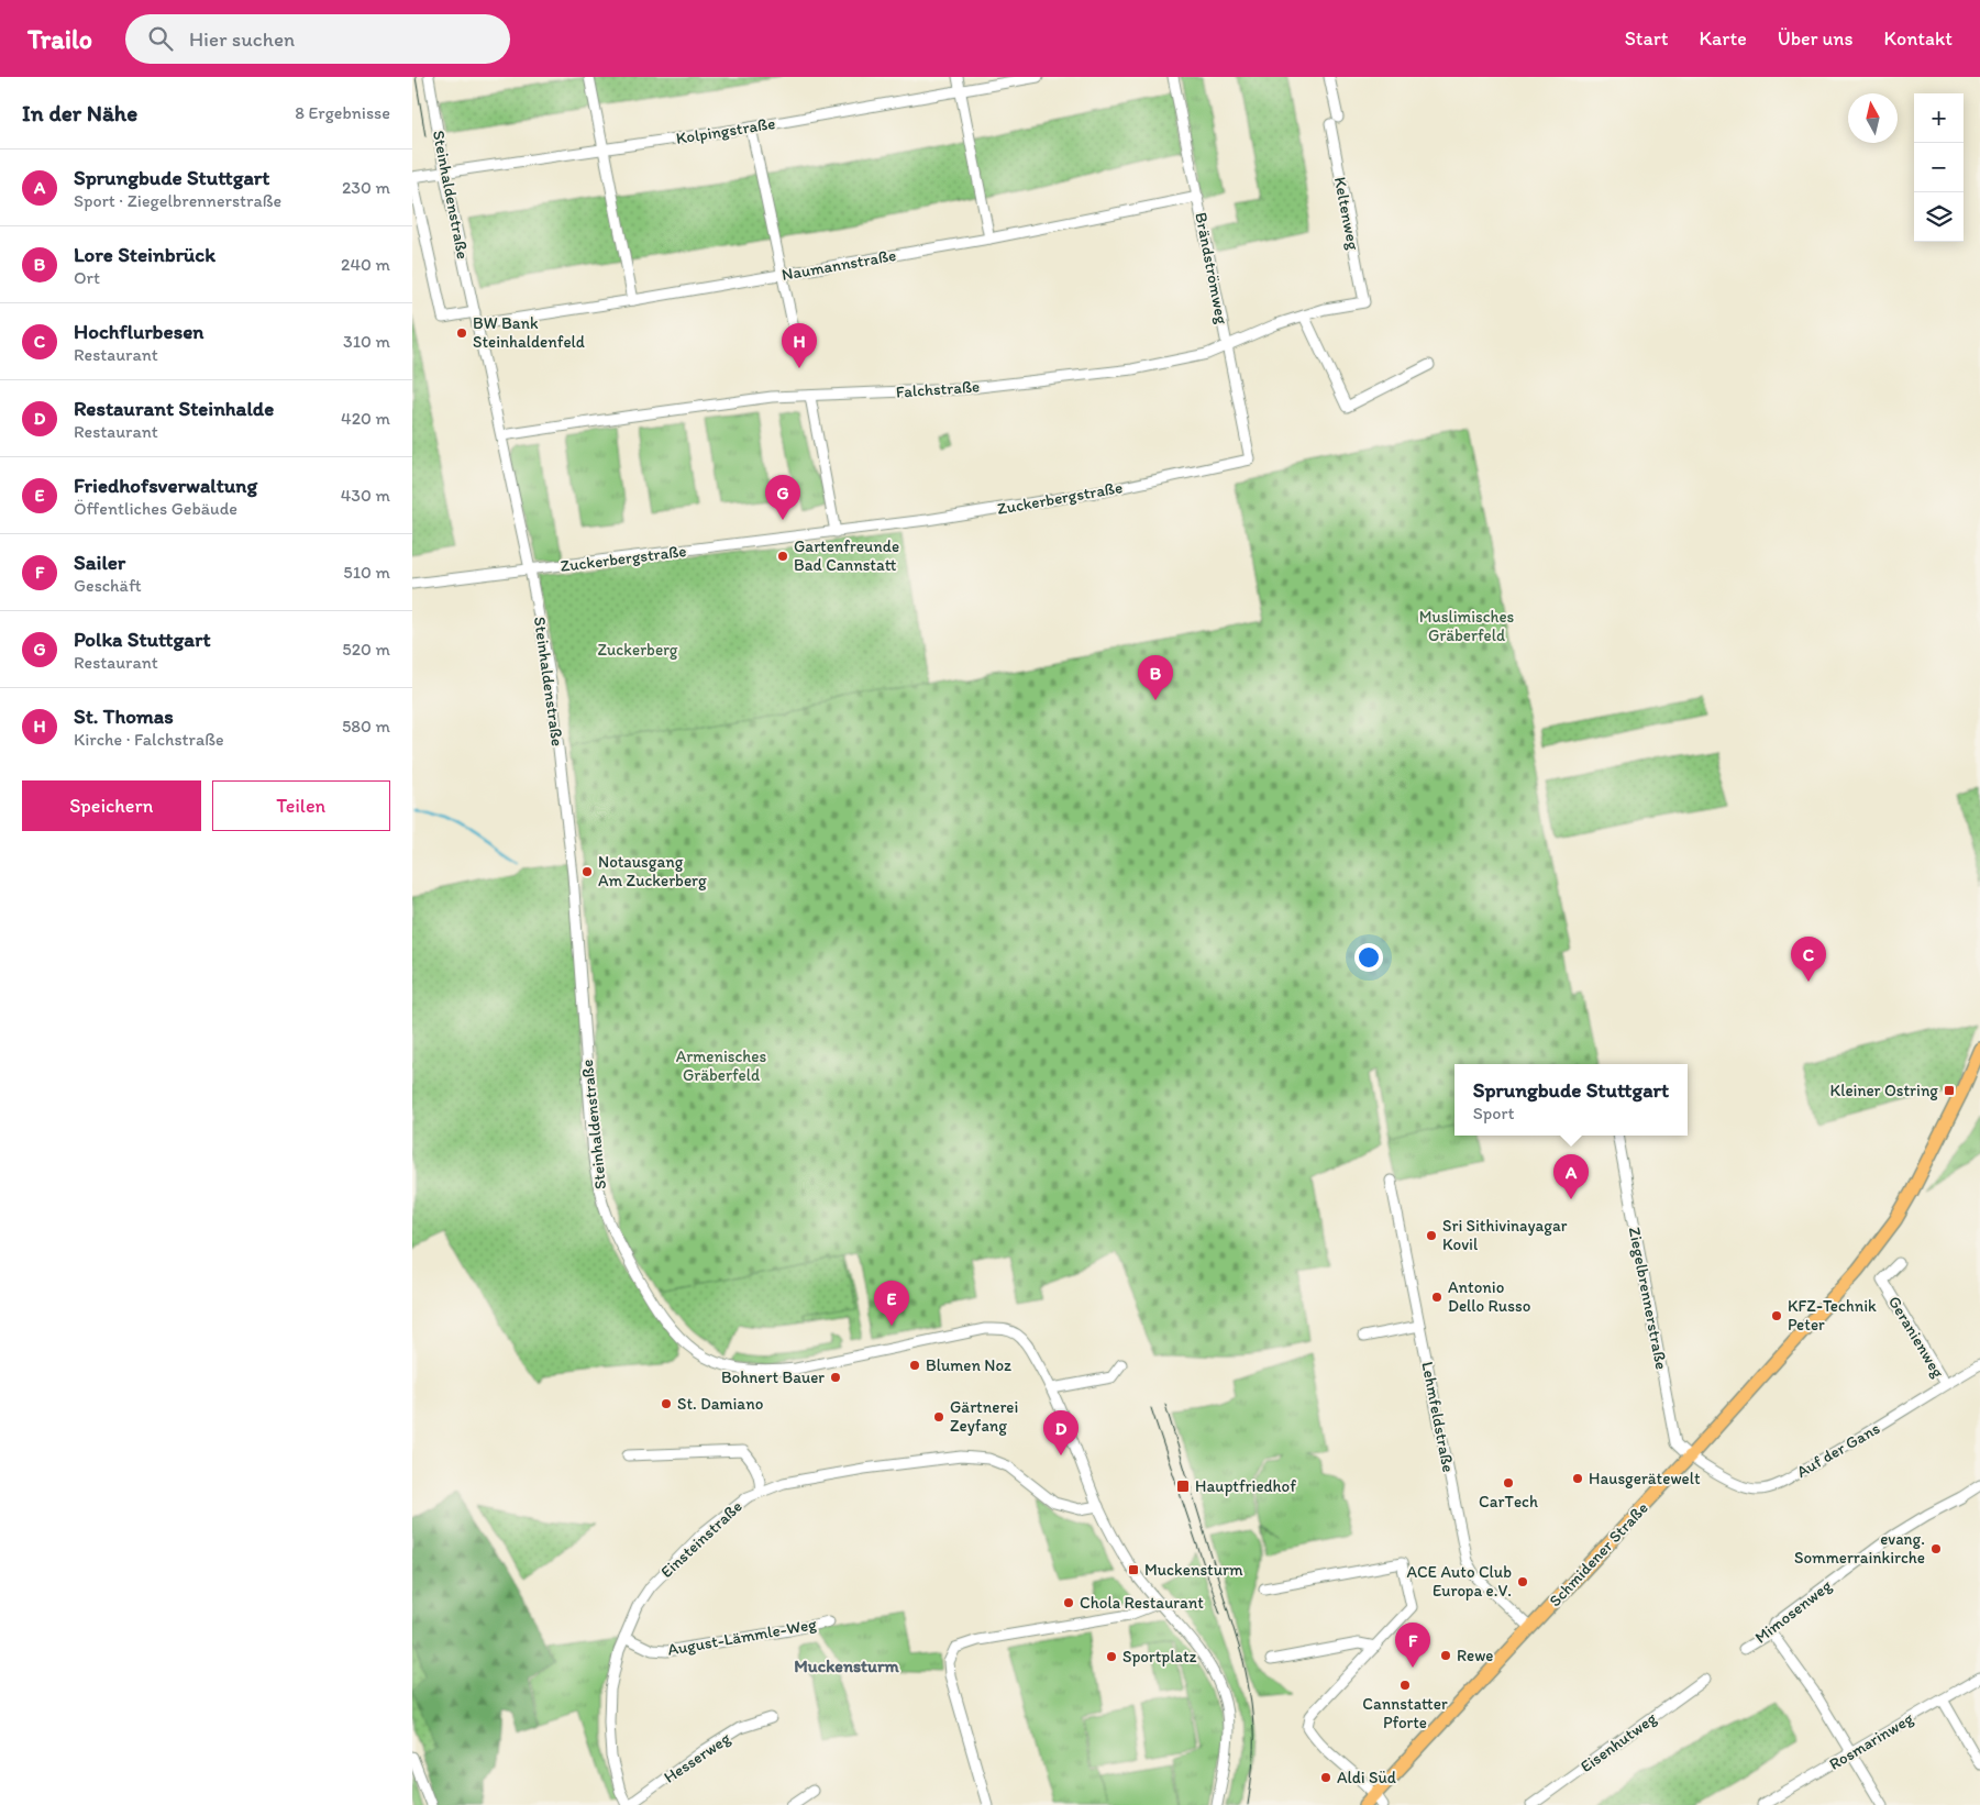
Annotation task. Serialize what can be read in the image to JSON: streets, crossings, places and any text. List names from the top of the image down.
{
  "streets": {
    "main road": ["Schmidener Straße"],
    "street": [
      "Kolpingstraße",
      "Steinhaldenstraße",
      "Keltenweg",
      "Naumannstraße",
      "Brändströmweg",
      "Falchstraße",
      "Zuckerbergstraße",
      "Ziegelbrennerstraße",
      "Geranienweg",
      "Lehmfeldstraße",
      "Auf der Gans",
      "Einsteinstraße",
      "Mimosenweg",
      "August-Lämmle-Weg",
      "Rosmarinweg",
      "Eisenhutweg",
      "Hesserweg"
    ]
  },
  "crossings": [
    ["Kolpingstraße", "Steinhaldenstraße"],
    ["Steinhaldenstraße", "Naumannstraße"],
    ["Steinhaldenstraße", "Falchstraße"],
    ["Steinhaldenstraße", "Zuckerbergstraße"],
    ["Steinhaldenstraße", "Einsteinstraße"],
    ["Keltenweg", "Falchstraße"],
    ["Naumannstraße", "Brändströmweg"],
    ["Brändströmweg", "Falchstraße"],
    ["Brändströmweg", "Zuckerbergstraße"],
    ["Ziegelbrennerstraße", "Schmidener Straße"],
    ["Geranienweg", "Auf der Gans"],
    ["Lehmfeldstraße", "Schmidener Straße"],
    ["Auf der Gans", "Schmidener Straße"],
    ["Einsteinstraße", "August-Lämmle-Weg"],
    ["Einsteinstraße", "Hesserweg"]
  ],
  "districts": ["Muckensturm"],
  "parks": ["Muslimisches Gräberfeld", "Zuckerberg", "Armenisches Gräberfeld"],
  "places": {
    "other": [
      "BW Bank Steinhaldenfeld",
      "Gartenfreunde Bad Cannstatt",
      "Notausgang Am Zuckerberg",
      "Sri Sithivinayagar Kovil",
      "Antonio Dello Russo",
      "KFZ-Technik Peter",
      "Blumen Noz",
      "Bohnert Bauer",
      "St. Damiano",
      "Gärtnerei Zeyfang",
      "Hausgerätewelt",
      "CarTech",
      "evang. Sommerrainkirche",
      "ACE Auto Club Europa e.V.",
      "Chola Restaurant",
      "Rewe",
      "Sportplatz",
      "Cannstatter Pforte",
      "Aldi Süd"
    ],
    "transit": ["Kleiner Ostring", "Hauptfriedhof", "Muckensturm"]
  },
  "north": "top",
  "page": {
    "header": "Trailo",
    "search": "Hier suchen",
    "nav": [
      "Start",
      "Karte",
      "Über uns",
      "Kontakt"
    ],
    "heading": ["In der Nähe", "8 Ergebnisse"],
    "map_buttons": ["+", "−"],
    "list": [
      {
        "mark": "A",
        "name": "Sprungbude Stuttgart",
        "note": "Sport · Ziegelbrennerstraße",
        "value": "230 m"
      },
      {
        "mark": "B",
        "name": "Lore Steinbrück",
        "note": "Ort",
        "value": "240 m"
      },
      {
        "mark": "C",
        "name": "Hochflurbesen",
        "note": "Restaurant",
        "value": "310 m"
      },
      {
        "mark": "D",
        "name": "Restaurant Steinhalde",
        "note": "Restaurant",
        "value": "420 m"
      },
      {
        "mark": "E",
        "name": "Friedhofsverwaltung",
        "note": "Öffentliches Gebäude",
        "value": "430 m"
      },
      {
        "mark": "F",
        "name": "Sailer",
        "note": "Geschäft",
        "value": "510 m"
      },
      {
        "mark": "G",
        "name": "Polka Stuttgart",
        "note": "Restaurant",
        "value": "520 m"
      },
      {
        "mark": "H",
        "name": "St. Thomas",
        "note": "Kirche · Falchstraße",
        "value": "580 m"
      }
    ],
    "pins": [
      "H",
      "G",
      "B",
      "C",
      "A",
      "E",
      "D",
      "F"
    ],
    "buttons": ["Speichern", "Teilen"],
    "popup": ["Sprungbude Stuttgart", "Sport"]
  }
}
